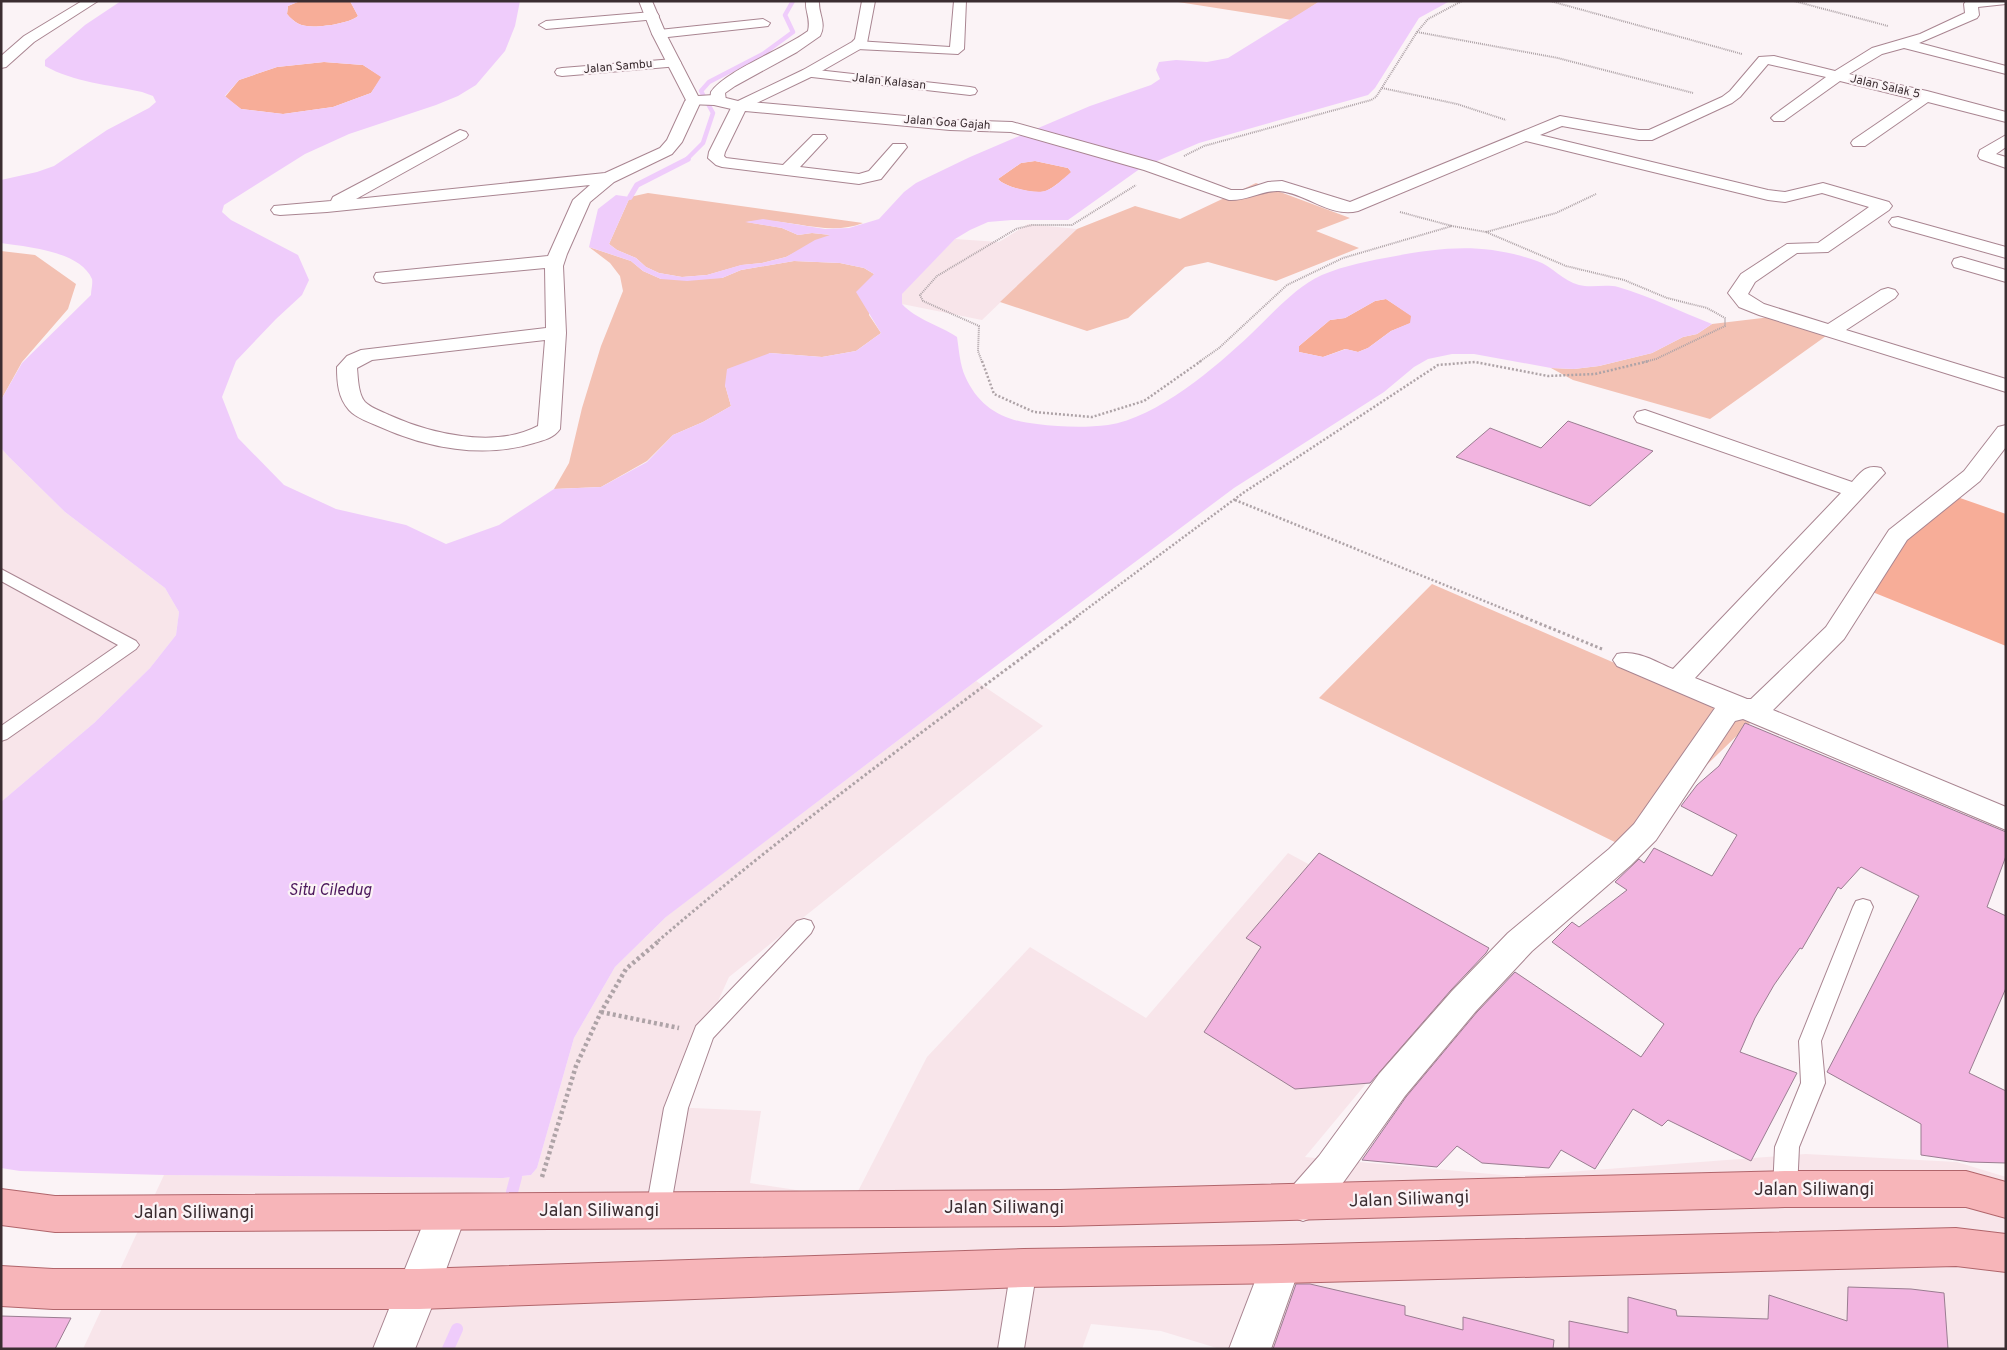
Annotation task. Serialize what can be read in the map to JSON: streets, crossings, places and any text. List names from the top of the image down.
{
  "streets": {
    "main road": ["Jalan Siliwangi"],
    "street": [
      "Jalan Sambu",
      "Jalan Kalasan",
      "Jalan Salak 5",
      "Jalan Goa Gajah"
    ]
  },
  "water": ["Situ Ciledug"]
}
